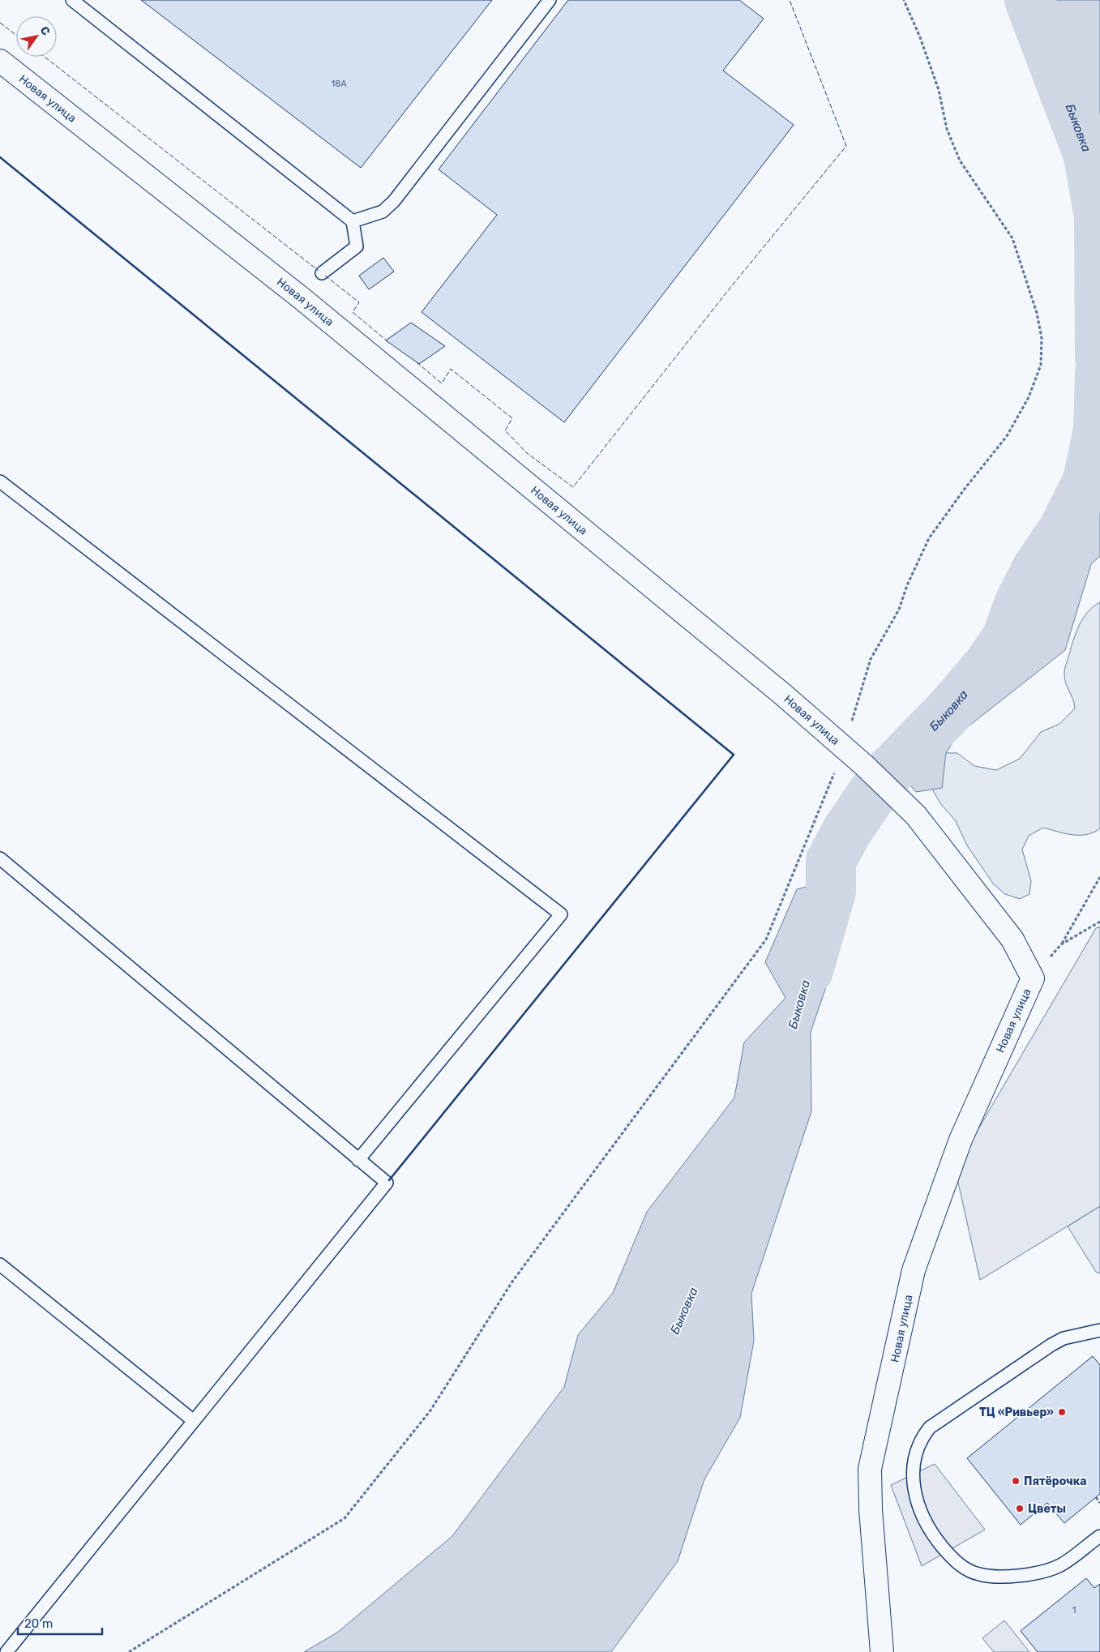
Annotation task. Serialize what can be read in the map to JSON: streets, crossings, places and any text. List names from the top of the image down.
{
  "streets": {
    "street": ["Новая улица"]
  },
  "water": ["Быковка"],
  "places": ["ТЦ «Ривьер»", "Пятёрочка", "Цветы"],
  "house_numbers": ["18А", "1"],
  "scale_bar": "20 m",
  "north": "top right"
}
